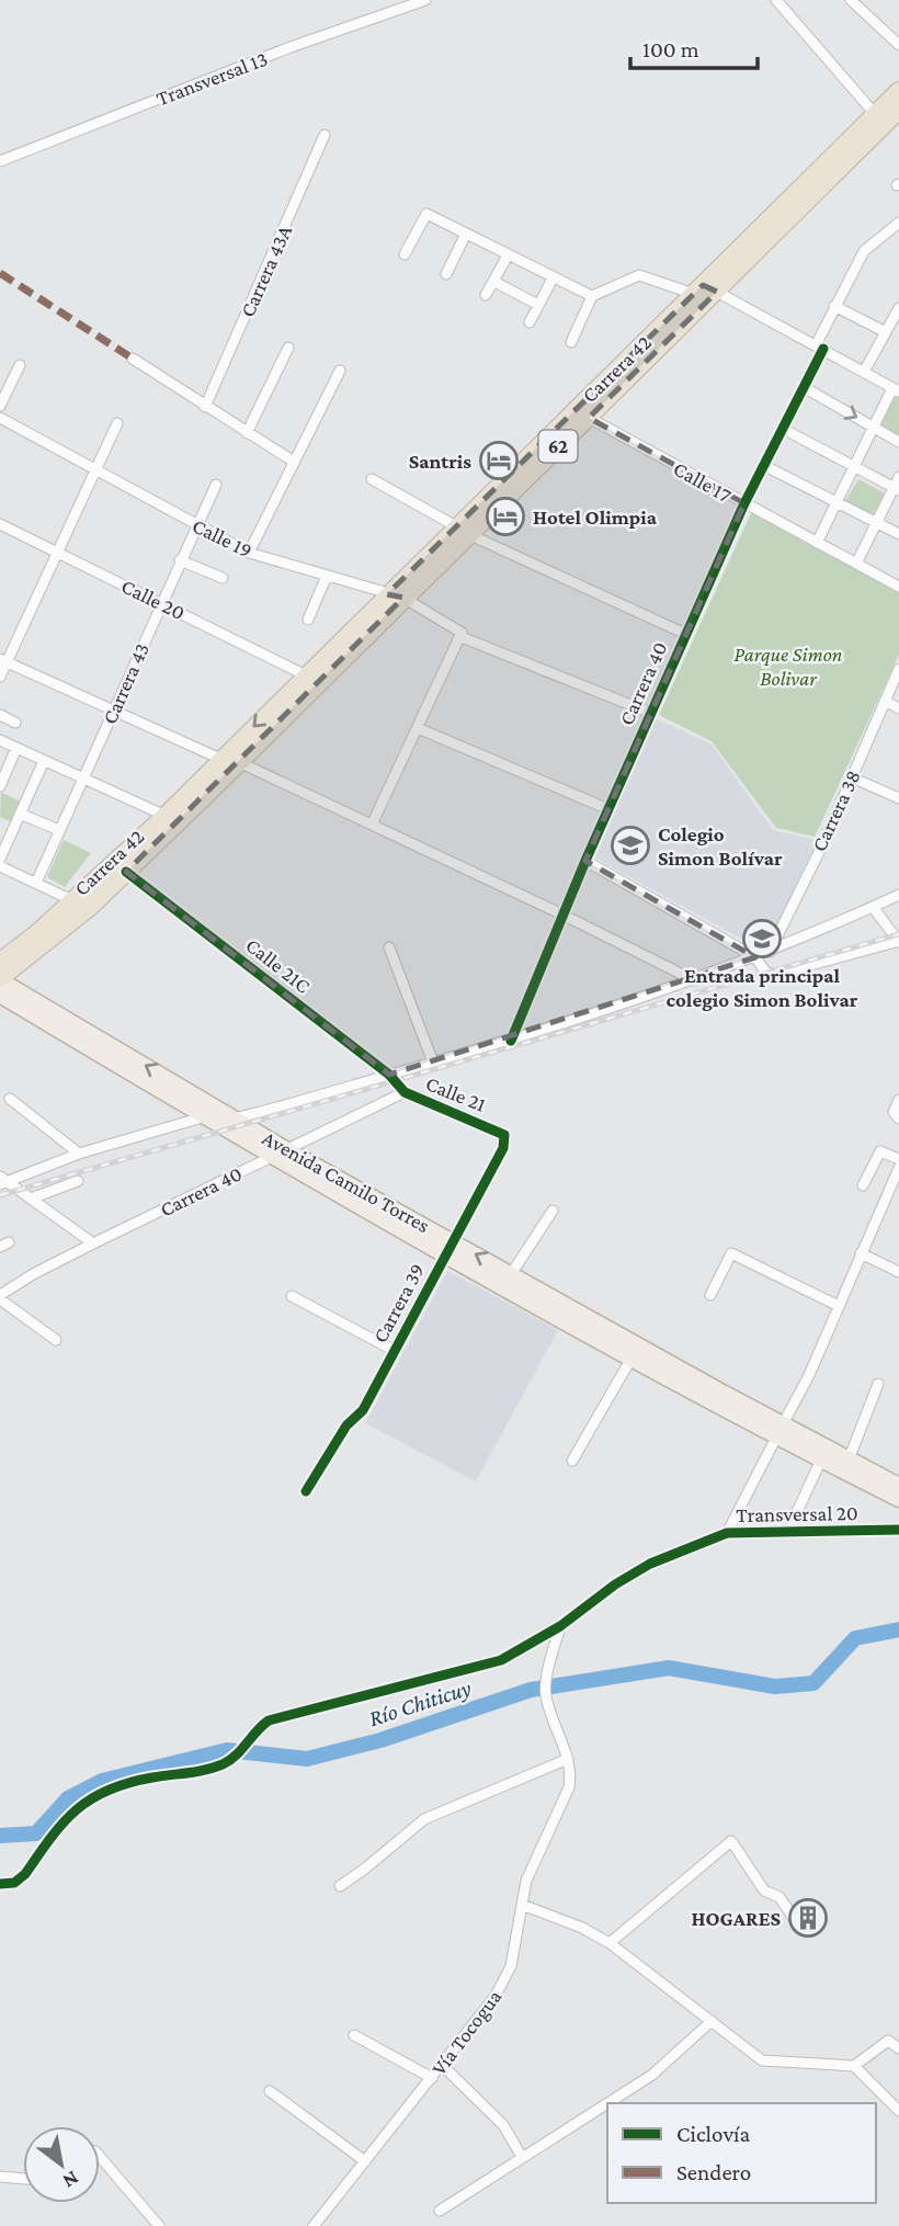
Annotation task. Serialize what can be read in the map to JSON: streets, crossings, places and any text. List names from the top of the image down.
{
  "streets": {
    "highway": ["Carrera 42", "62"],
    "main road": ["Avenida Camilo Torres"],
    "street": [
      "Transversal 13",
      "Carrera 43A",
      "Calle 17",
      "Calle 19",
      "Calle 20",
      "Carrera 43",
      "Carrera 40",
      "Carrera 38",
      "Calle 21C",
      "Calle 21",
      "Carrera 39",
      "Transversal 20",
      "Vía Tocogua"
    ]
  },
  "crossings": [
    ["Carrera 42", "Calle 17"],
    ["Carrera 42", "Calle 19"],
    ["Carrera 42", "Calle 20"],
    ["Carrera 42", "Calle 21C"],
    ["Carrera 42", "Avenida Camilo Torres"],
    ["Calle 17", "Carrera 40"],
    ["Calle 19", "Carrera 43"],
    ["Calle 19", "Carrera 40"],
    ["Calle 20", "Carrera 43"],
    ["Carrera 40", "Calle 21C"],
    ["Carrera 40", "Calle 21"],
    ["Carrera 40", "Avenida Camilo Torres"],
    ["Calle 21C", "Calle 21"],
    ["Calle 21", "Carrera 39"],
    ["Avenida Camilo Torres", "Carrera 39"],
    ["Transversal 20", "Vía Tocogua"]
  ],
  "water": ["Río Chiticuy"],
  "parks": ["Parque Simon Bolivar"],
  "places": {
    "hotel": ["Santris", "Hotel Olimpia"],
    "school or university": ["Colegio Simon Bolívar", "Entrada principal colegio Simon Bolivar"],
    "building": ["HOGARES"]
  },
  "legend": ["Ciclovía", "Sendero"],
  "scale_bar": "100 m",
  "north": "bottom right"
}
